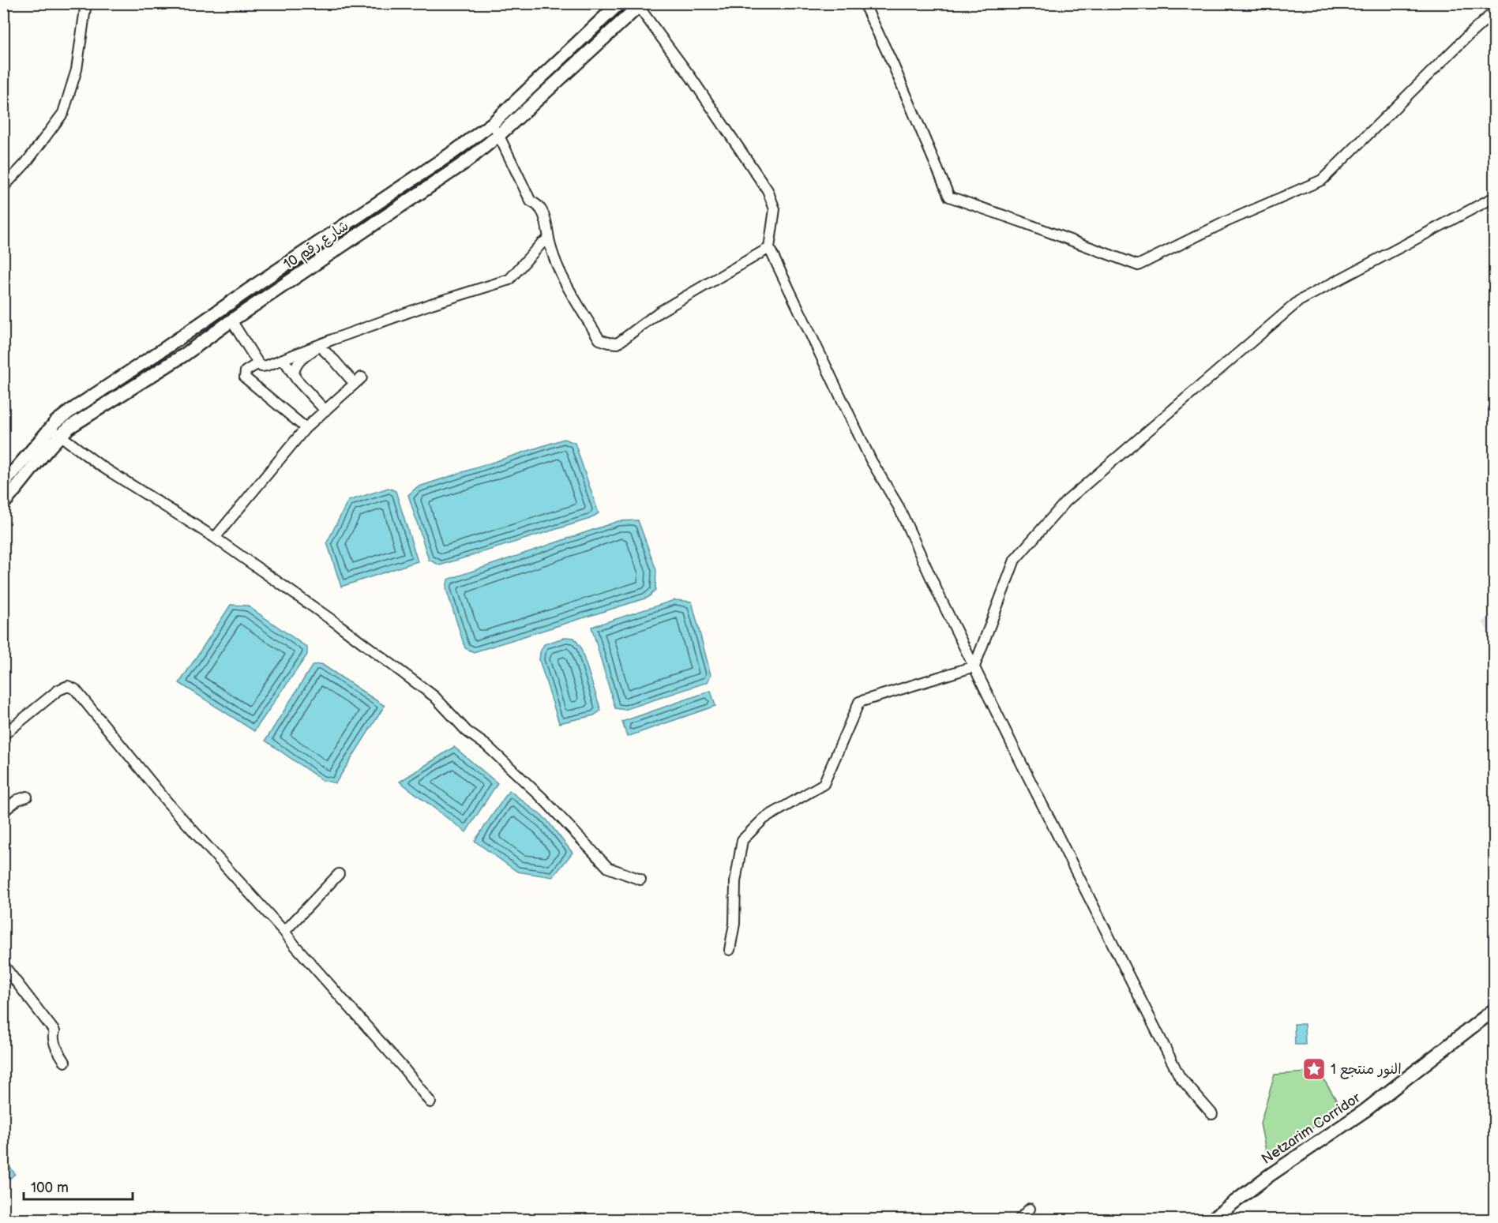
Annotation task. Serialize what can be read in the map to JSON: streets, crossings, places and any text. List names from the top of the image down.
{
  "streets": {
    "main road": ["شارع رقم 10", "Netzarim Corridor"]
  },
  "places": {
    "place": ["1 النور منتجع"]
  },
  "scale_bar": "100 m"
}
